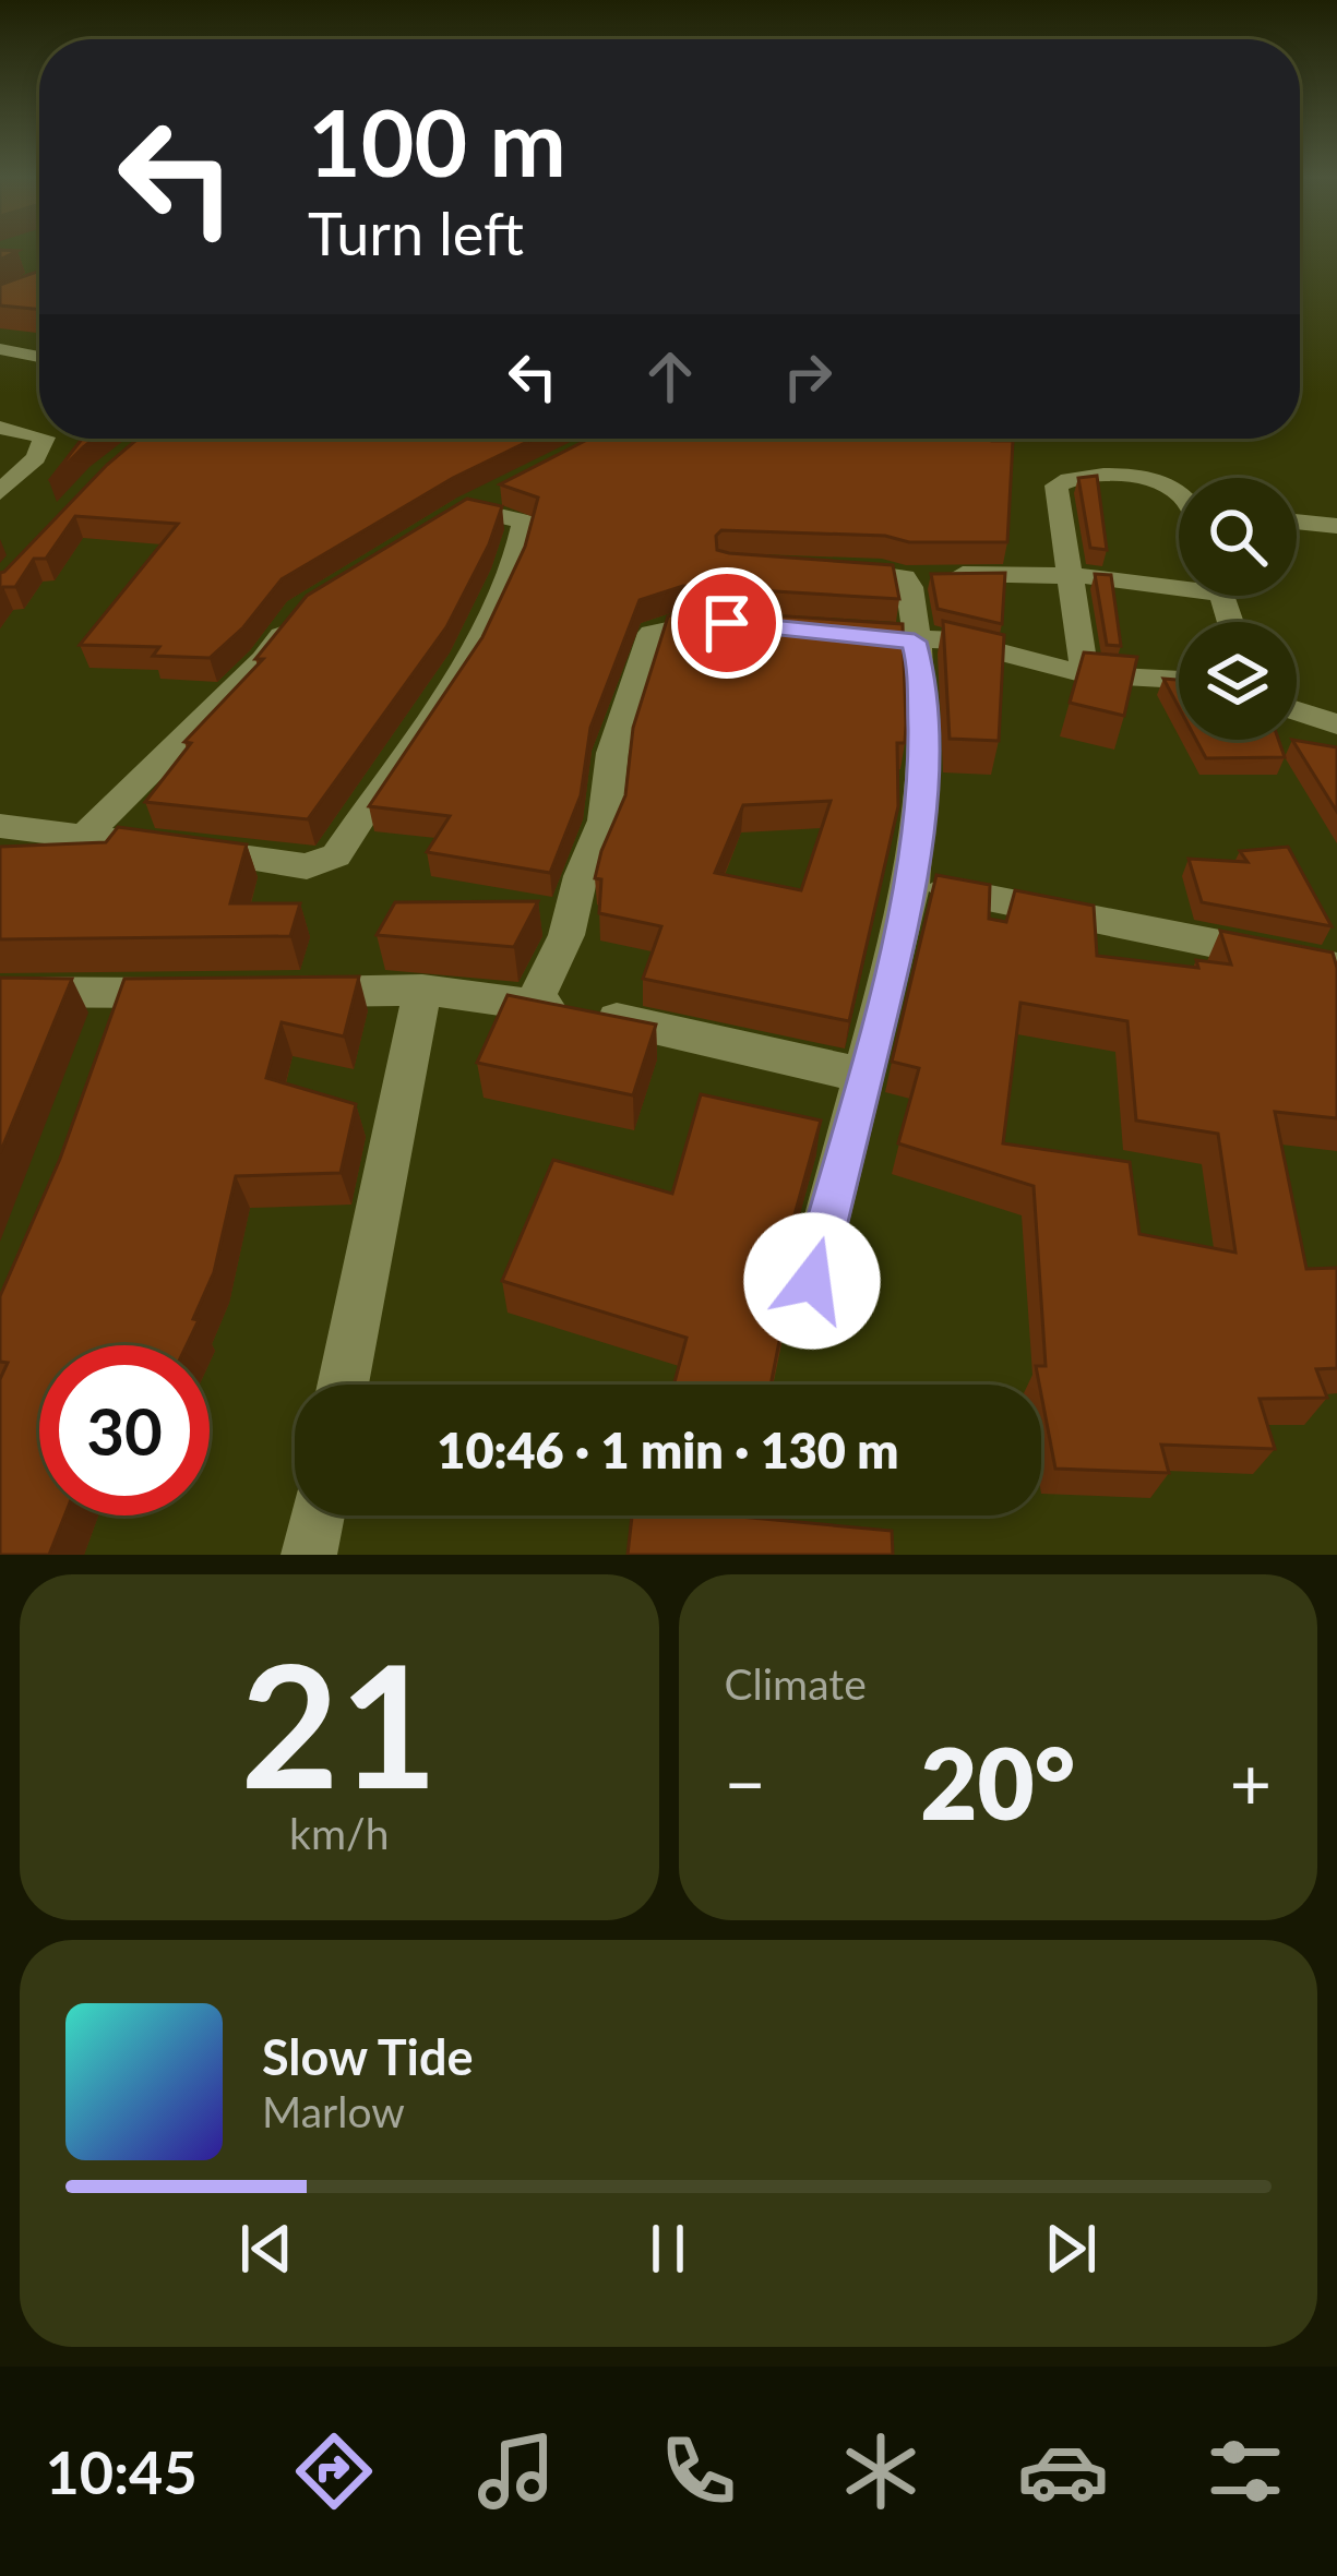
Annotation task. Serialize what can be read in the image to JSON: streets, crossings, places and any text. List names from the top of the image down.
{
  "page": {
    "turn": ["100 m", "Turn left"],
    "limit": "30",
    "trip": "10:46 · 1 min · 130 m",
    "tile": [
      ["21", "km/h"],
      "Climate"
    ],
    "heat": ["−", "20°", "+"],
    "song": ["Slow Tide", "Marlow"],
    "tabs": "10:45"
  }
}
